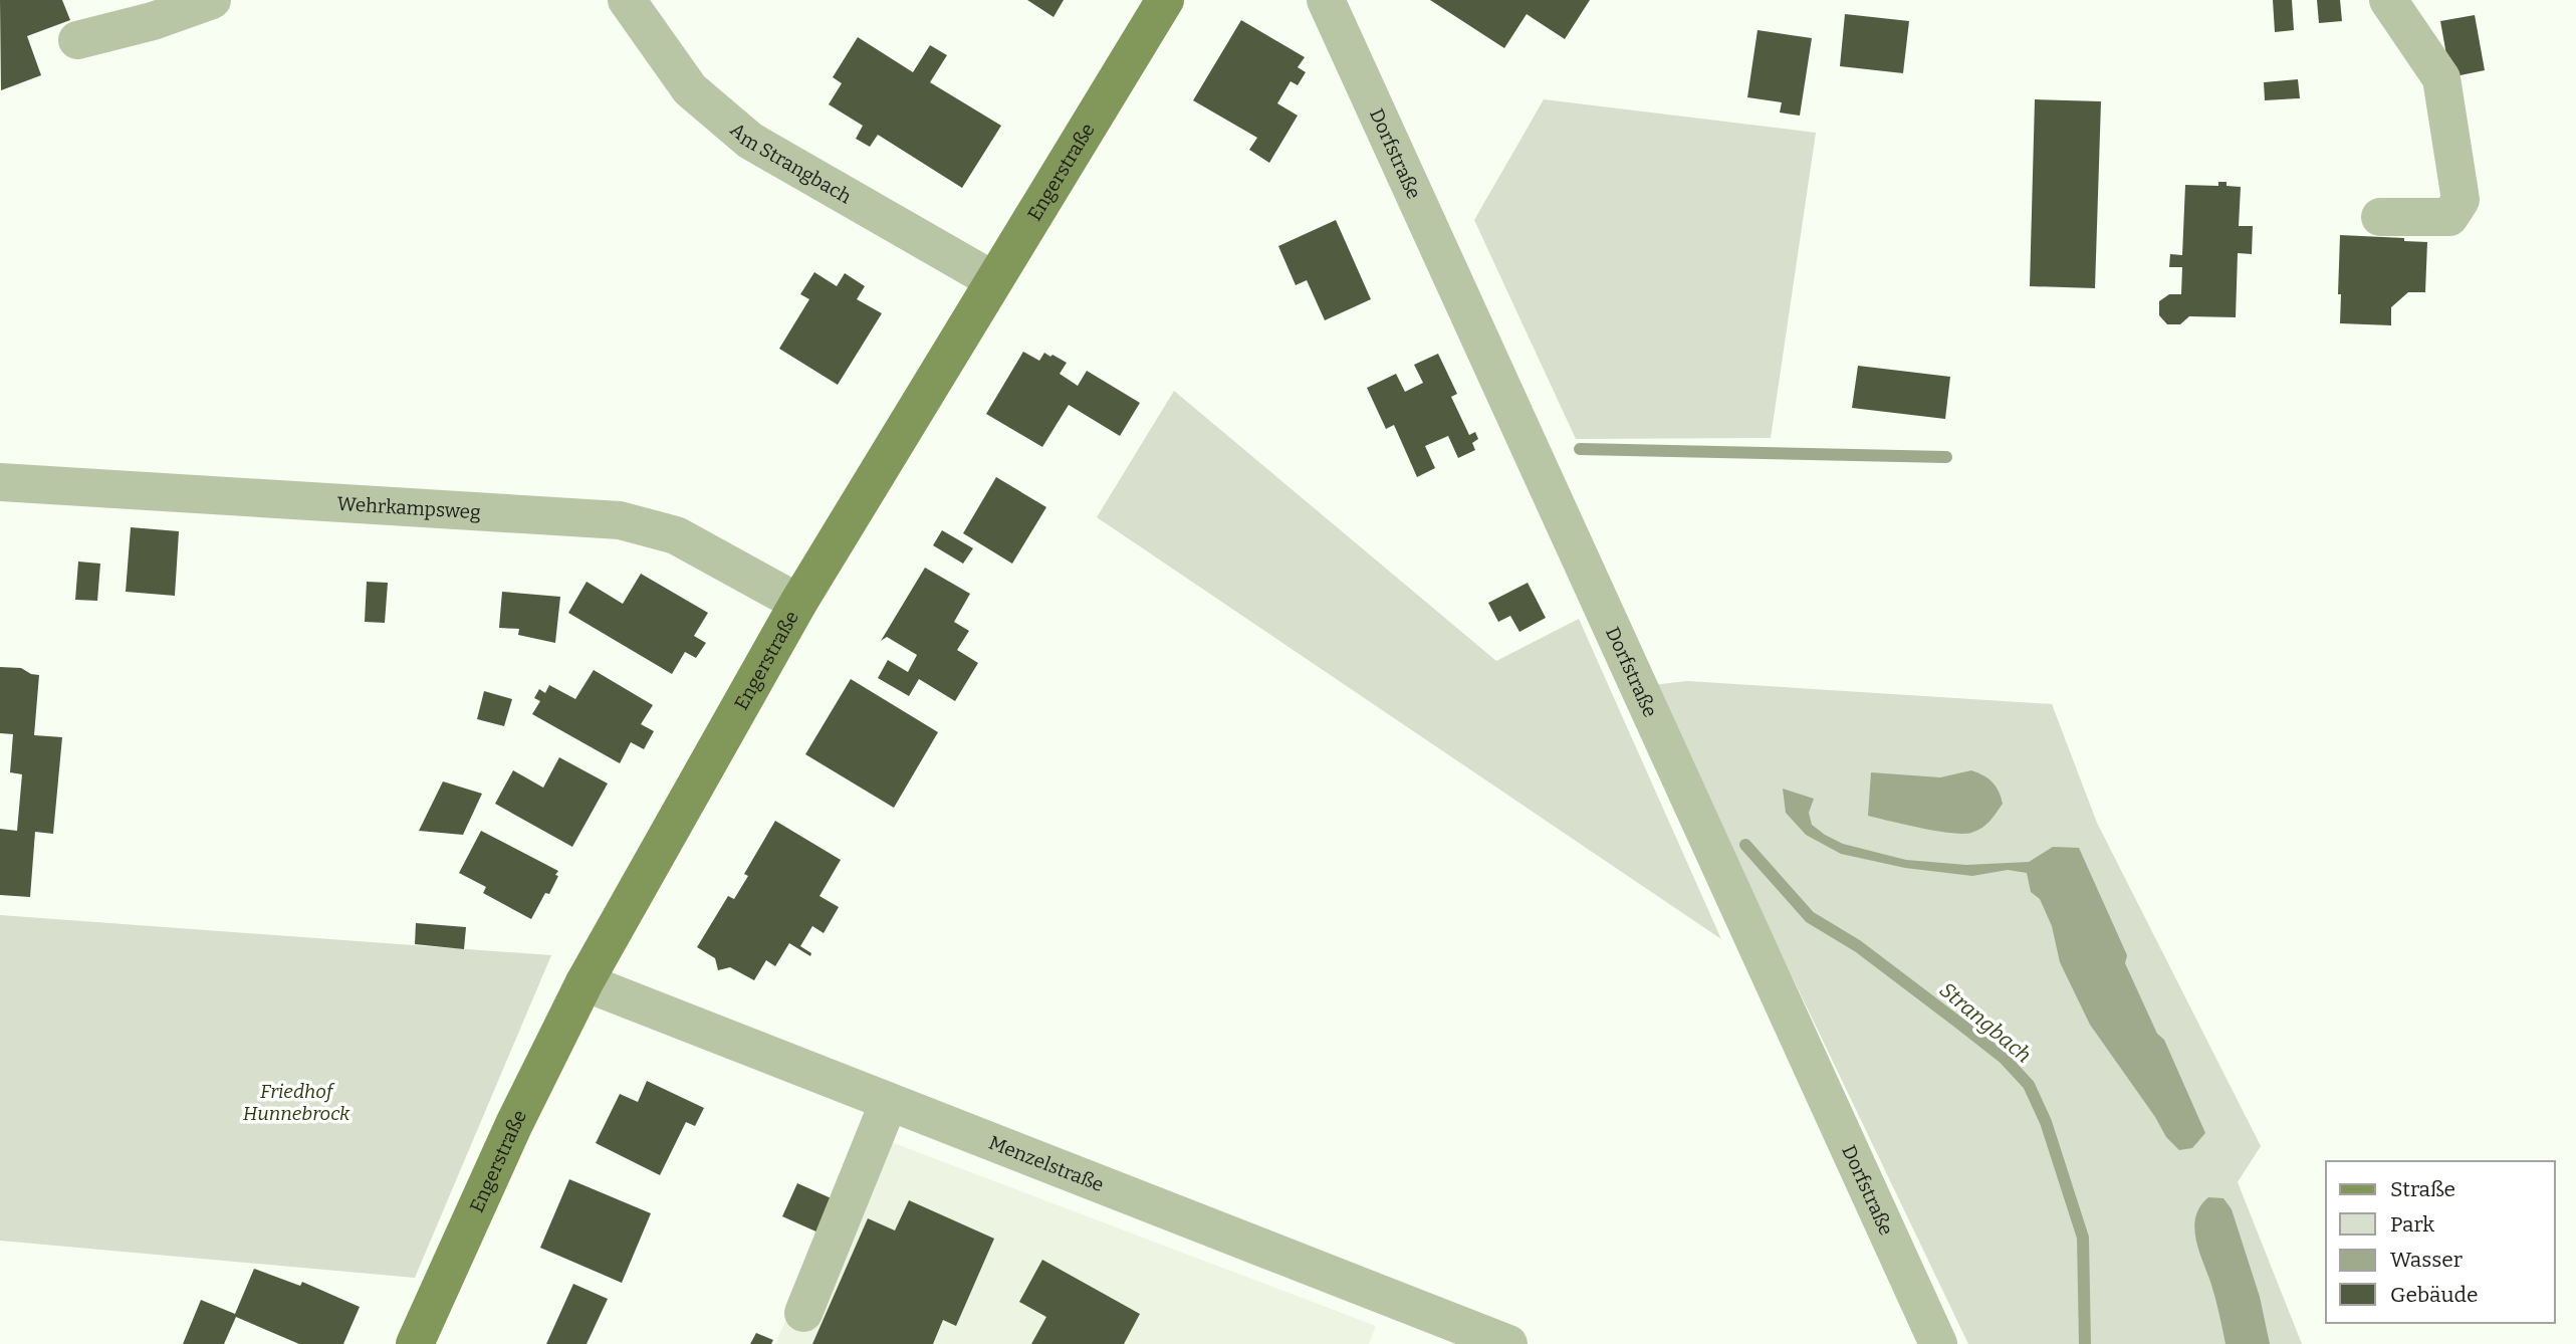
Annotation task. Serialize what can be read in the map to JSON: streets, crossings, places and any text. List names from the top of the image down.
{
  "streets": {
    "main road": ["Engerstraße"],
    "street": [
      "Dorfstraße",
      "Am Strangbach",
      "Wehrkampsweg",
      "Menzelstraße"
    ]
  },
  "crossings": [
    ["Am Strangbach", "Engerstraße"],
    ["Engerstraße", "Wehrkampsweg"],
    ["Engerstraße", "Menzelstraße"]
  ],
  "water": ["Strangbach"],
  "parks": ["Friedhof Hunnebrock"],
  "legend": [
    "Straße",
    "Park",
    "Wasser",
    "Gebäude"
  ]
}
